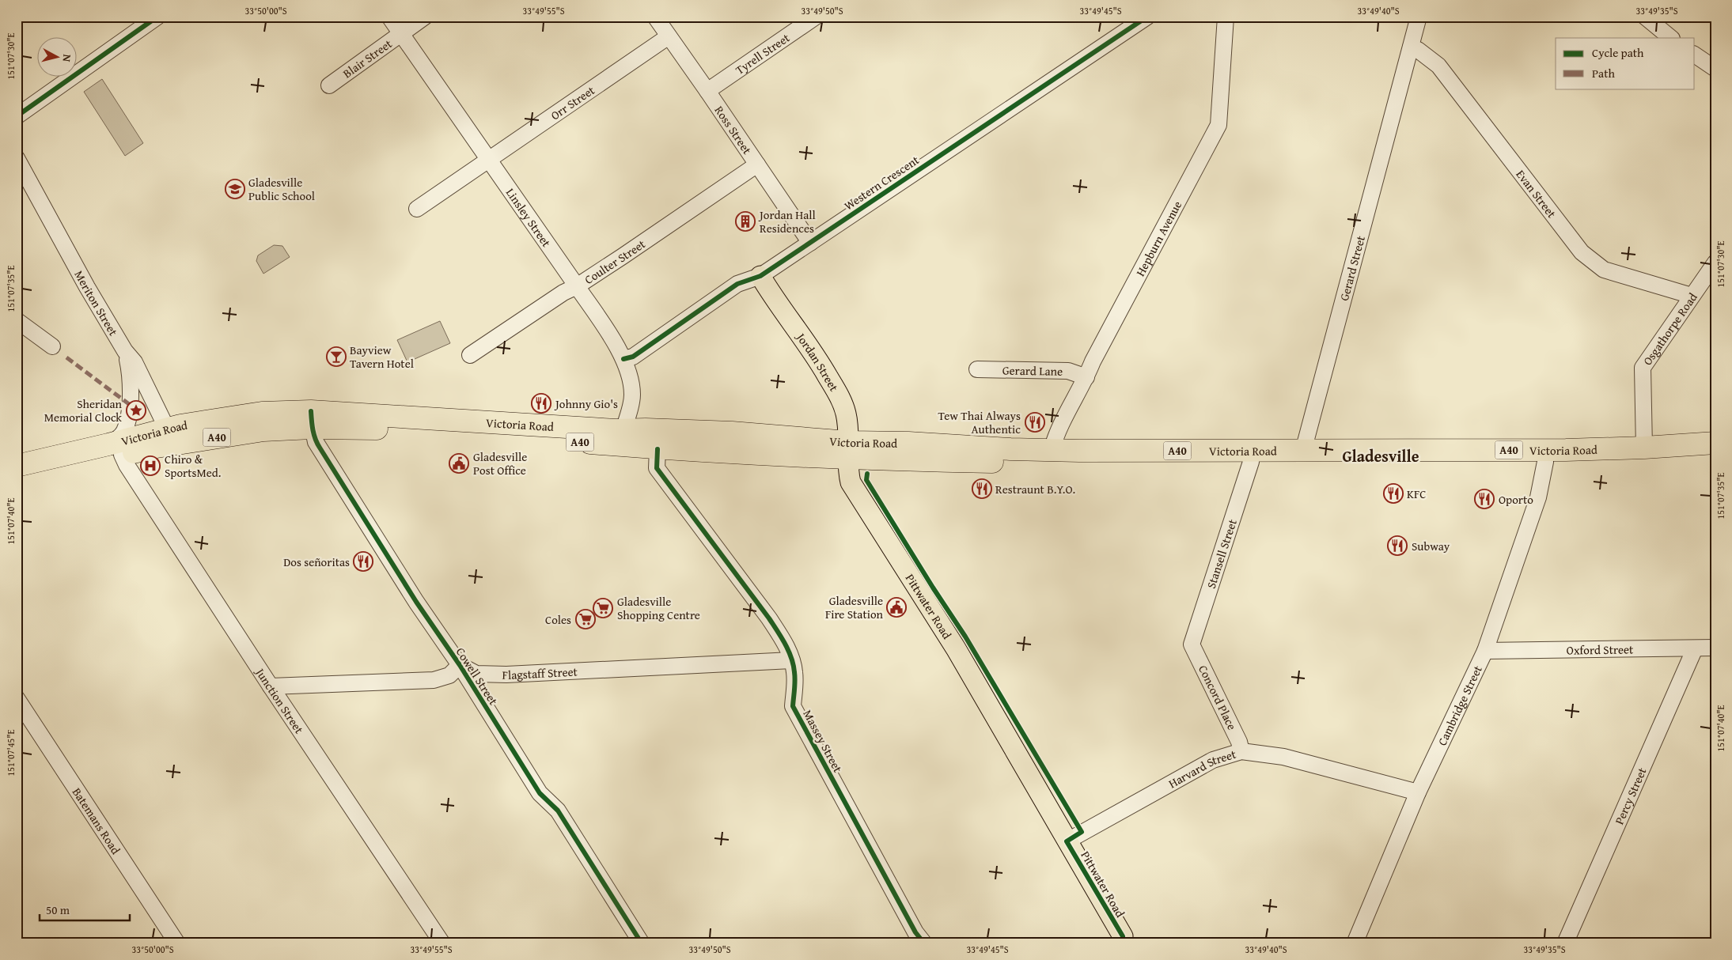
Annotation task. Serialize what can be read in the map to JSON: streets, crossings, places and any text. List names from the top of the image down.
{
  "streets": {
    "highway": ["Victoria Road", "A40"],
    "main road": ["Jordan Street", "Pittwater Road"],
    "street": [
      "Tyrell Street",
      "Blair Street",
      "Orr Street",
      "Ross Street",
      "Western Crescent",
      "Evan Street",
      "Linsley Street",
      "Hepburn Avenue",
      "Coulter Street",
      "Gerard Street",
      "Meriton Street",
      "Osgathorpe Road",
      "Gerard Lane",
      "Stansell Street",
      "Oxford Street",
      "Flagstaff Street",
      "Cowell Street",
      "Concord Place",
      "Junction Street",
      "Cambridge Street",
      "Massey Street",
      "Harvard Street",
      "Percy Street",
      "Batemans Road"
    ]
  },
  "crossings": [
    ["Tyrell Street", "Ross Street"],
    ["Blair Street", "Linsley Street"],
    ["Orr Street", "Ross Street"],
    ["Orr Street", "Linsley Street"],
    ["Ross Street", "Western Crescent"],
    ["Ross Street", "Coulter Street"],
    ["Western Crescent", "Linsley Street"],
    ["Western Crescent", "Jordan Street"],
    ["Evan Street", "Gerard Street"],
    ["Evan Street", "Osgathorpe Road"],
    ["Linsley Street", "Coulter Street"],
    ["Linsley Street", "Victoria Road"],
    ["Hepburn Avenue", "Gerard Lane"],
    ["Hepburn Avenue", "Victoria Road"],
    ["Gerard Street", "Victoria Road"],
    ["Meriton Street", "Victoria Road"],
    ["Osgathorpe Road", "Victoria Road"],
    ["Jordan Street", "Victoria Road"],
    ["Jordan Street", "Pittwater Road"],
    ["Victoria Road", "Stansell Street"],
    ["Victoria Road", "Pittwater Road"],
    ["Victoria Road", "Cowell Street"],
    ["Victoria Road", "Junction Street"],
    ["Victoria Road", "Cambridge Street"],
    ["Victoria Road", "Massey Street"],
    ["Stansell Street", "Concord Place"],
    ["Pittwater Road", "Harvard Street"],
    ["Oxford Street", "Cambridge Street"],
    ["Oxford Street", "Percy Street"],
    ["Flagstaff Street", "Cowell Street"],
    ["Flagstaff Street", "Massey Street"],
    ["Concord Place", "Harvard Street"],
    ["Cambridge Street", "Harvard Street"]
  ],
  "districts": ["Gladesville"],
  "places": {
    "school or university": ["Gladesville Public School"],
    "building": ["Jordan Hall Residences"],
    "bar": ["Bayview Tavern Hotel"],
    "restaurant": [
      "Johnny Gio's",
      "Tew Thai Always Authentic",
      "Restraunt B.Y.O.",
      "KFC",
      "Oporto",
      "Subway",
      "Dos señoritas"
    ],
    "place": ["Sheridan Memorial Clock"],
    "public building": ["Gladesville Post Office", "Gladesville Fire Station"],
    "hospital": ["Chiro & SportsMed."],
    "supermarket": ["Gladesville Shopping Centre", "Coles"]
  },
  "legend": ["Cycle path", "Path"],
  "scale_bar": "50 m",
  "north": "right",
  "coordinates": [
    "33°50'00\"S",
    "33°49'55\"S",
    "33°49'50\"S",
    "33°49'45\"S",
    "33°49'40\"S",
    "33°49'35\"S",
    "151°07'30\"E",
    "151°07'35\"E",
    "151°07'40\"E",
    "151°07'45\"E"
  ]
}
